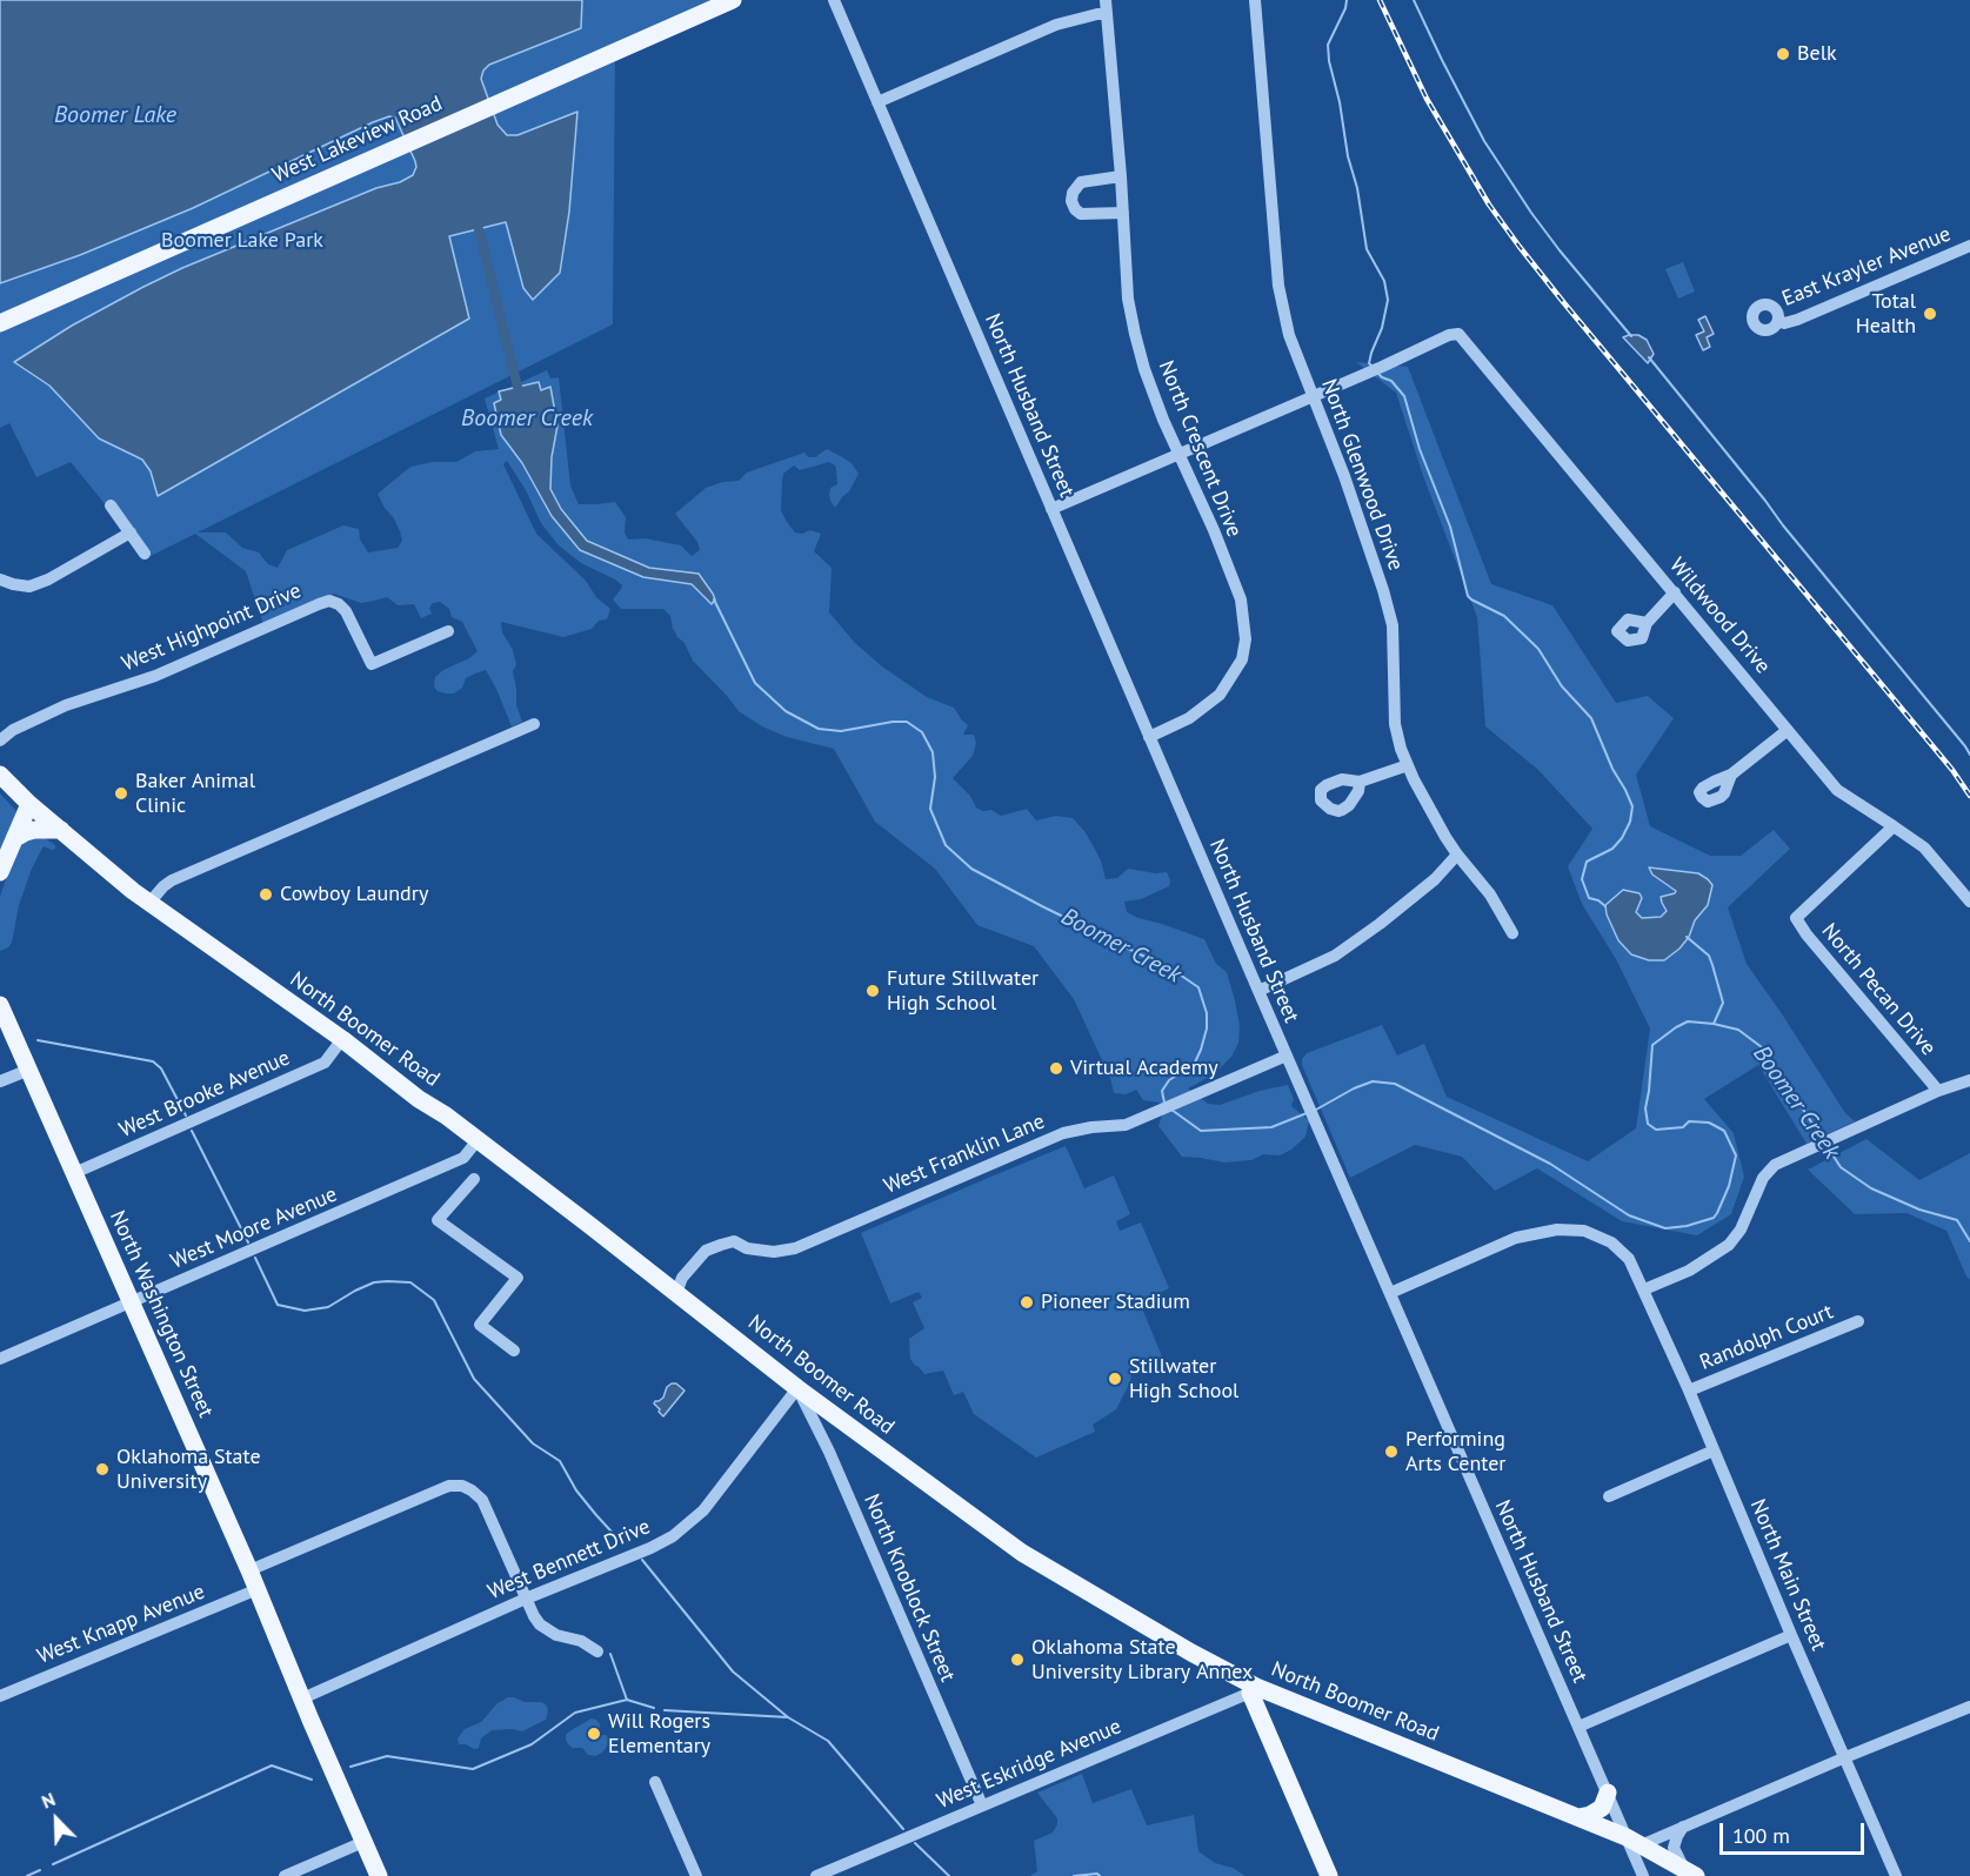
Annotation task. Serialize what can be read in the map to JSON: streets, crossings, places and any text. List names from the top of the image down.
{
  "streets": {
    "main road": ["West Lakeview Road", "North Boomer Road", "North Washington Street"],
    "street": [
      "East Krayler Avenue",
      "North Husband Street",
      "North Crescent Drive",
      "North Glenwood Drive",
      "Wildwood Drive",
      "West Highpoint Drive",
      "North Pecan Drive",
      "West Brooke Avenue",
      "West Franklin Lane",
      "West Moore Avenue",
      "Randolph Court",
      "West Bennett Drive",
      "North Main Street",
      "North Knoblock Street",
      "West Knapp Avenue",
      "West Eskridge Avenue"
    ]
  },
  "crossings": [
    ["North Husband Street", "North Crescent Drive"],
    ["North Husband Street", "North Boomer Road"],
    ["North Husband Street", "West Franklin Lane"],
    ["North Husband Street", "North Main Street"],
    ["North Glenwood Drive", "Wildwood Drive"],
    ["Wildwood Drive", "North Pecan Drive"],
    ["North Boomer Road", "West Brooke Avenue"],
    ["North Boomer Road", "West Franklin Lane"],
    ["North Boomer Road", "West Moore Avenue"],
    ["North Boomer Road", "West Bennett Drive"],
    ["North Boomer Road", "North Knoblock Street"],
    ["North Boomer Road", "West Eskridge Avenue"],
    ["West Brooke Avenue", "North Washington Street"],
    ["West Moore Avenue", "North Washington Street"],
    ["North Washington Street", "West Bennett Drive"],
    ["North Washington Street", "West Knapp Avenue"],
    ["Randolph Court", "North Main Street"],
    ["West Bennett Drive", "North Knoblock Street"],
    ["North Knoblock Street", "West Eskridge Avenue"]
  ],
  "water": ["Boomer Lake", "Boomer Creek"],
  "parks": ["Boomer Lake Park"],
  "places": [
    "Belk",
    "Total Health",
    "Baker Animal Clinic",
    "Cowboy Laundry",
    "Future Stillwater High School",
    "Virtual Academy",
    "Pioneer Stadium",
    "Stillwater High School",
    "Performing Arts Center",
    "Oklahoma State University",
    "Oklahoma State University Library Annex",
    "Will Rogers Elementary"
  ],
  "scale_bar": "100 m",
  "north": "top left"
}
